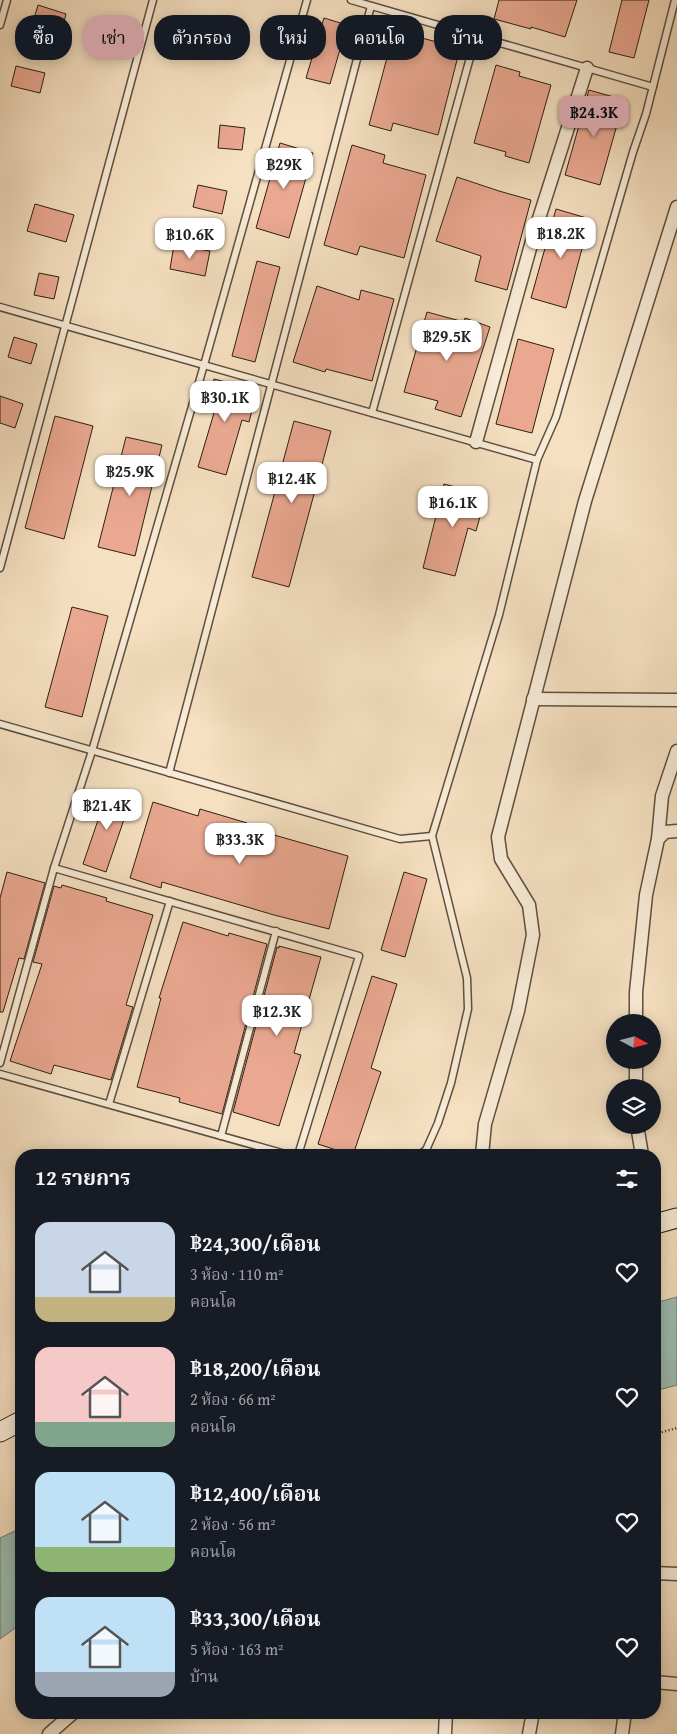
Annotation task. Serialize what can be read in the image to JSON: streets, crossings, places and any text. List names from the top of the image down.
{
  "north": "right",
  "page": {
    "chip": [
      "ซื้อ",
      "เช่า",
      "ตัวกรอง",
      "ใหม่",
      "คอนโด",
      "บ้าน"
    ],
    "price": [
      "฿24.3K",
      "฿29K",
      "฿18.2K",
      "฿10.6K",
      "฿29.5K",
      "฿30.1K",
      "฿25.9K",
      "฿12.4K",
      "฿16.1K",
      "฿21.4K",
      "฿33.3K",
      "฿12.3K"
    ],
    "heading": "12 รายการ",
    "list": [
      {
        "name": "฿24,300/เดือน",
        "note": "3 ห้อง · 110 m² · คอนโด"
      },
      {
        "name": "฿18,200/เดือน",
        "note": "2 ห้อง · 66 m² · คอนโด"
      },
      {
        "name": "฿12,400/เดือน",
        "note": "2 ห้อง · 56 m² · คอนโด"
      },
      {
        "name": "฿33,300/เดือน",
        "note": "5 ห้อง · 163 m² · บ้าน"
      }
    ]
  }
}
